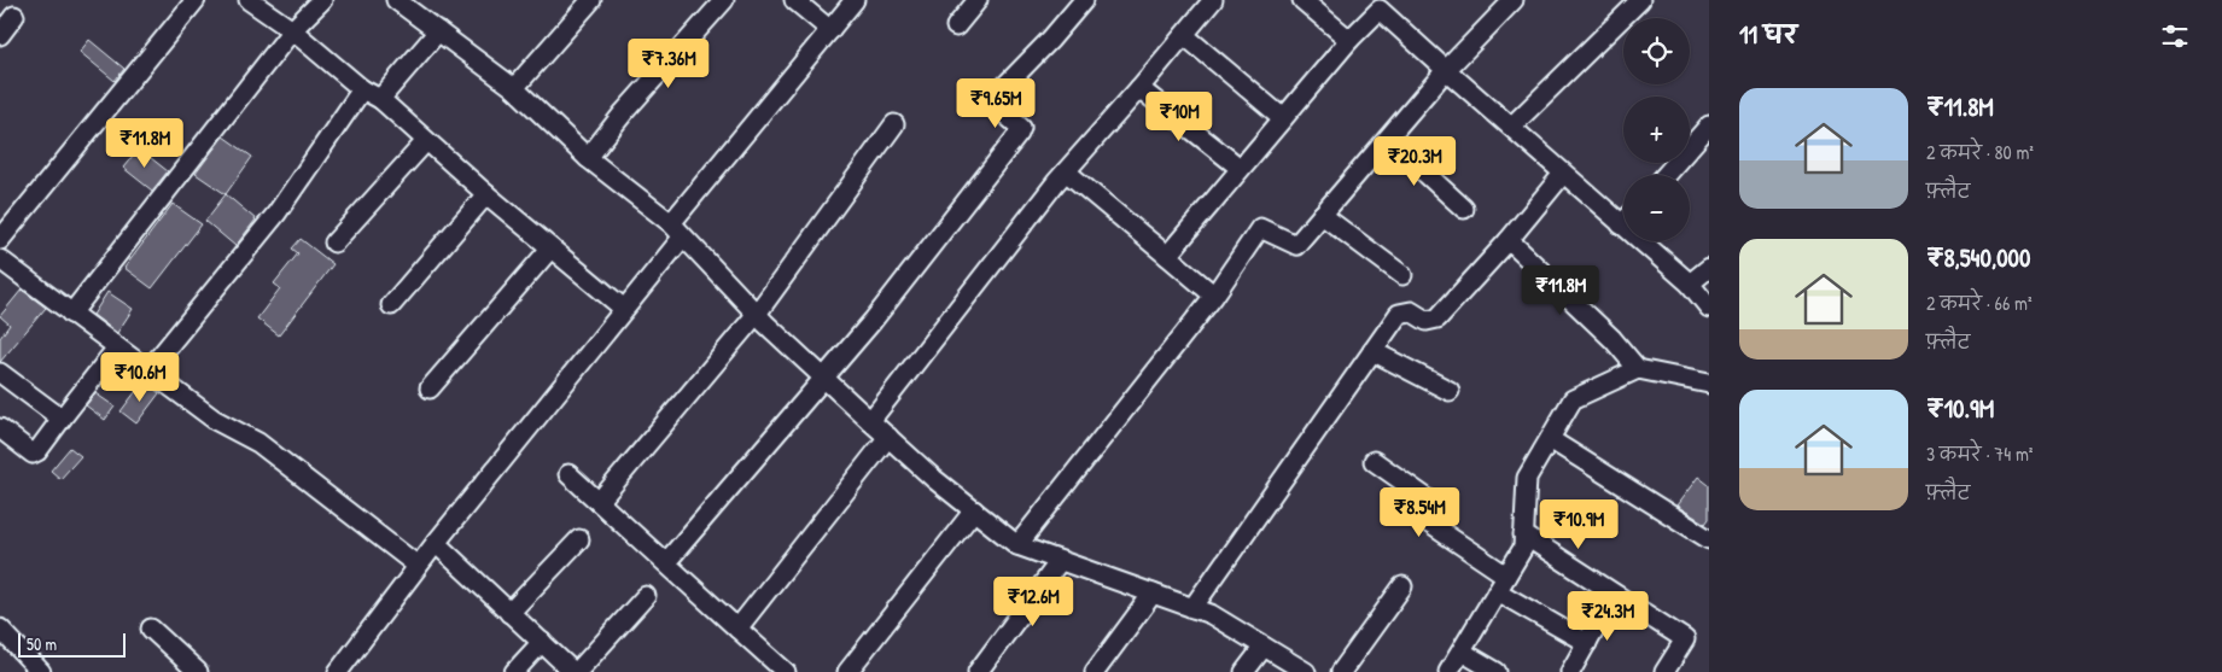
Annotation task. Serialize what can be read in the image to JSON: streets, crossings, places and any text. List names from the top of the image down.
{
  "scale_bar": "50 m",
  "page": {
    "heading": "11 घर",
    "map_buttons": ["+", "−"],
    "price": [
      "₹7.36M",
      "₹9.65M",
      "₹10M",
      "₹11.8M",
      "₹20.3M",
      "₹11.8M",
      "₹10.6M",
      "₹8.54M",
      "₹10.9M",
      "₹12.6M",
      "₹24.3M"
    ],
    "list": [
      {
        "name": "₹11.8M",
        "note": "2 कमरे · 80 m² · फ़्लैट"
      },
      {
        "name": "₹8,540,000",
        "note": "2 कमरे · 66 m² · फ़्लैट"
      },
      {
        "name": "₹10.9M",
        "note": "3 कमरे · 74 m² · फ़्लैट"
      }
    ],
    "scale": "50 m"
  }
}
